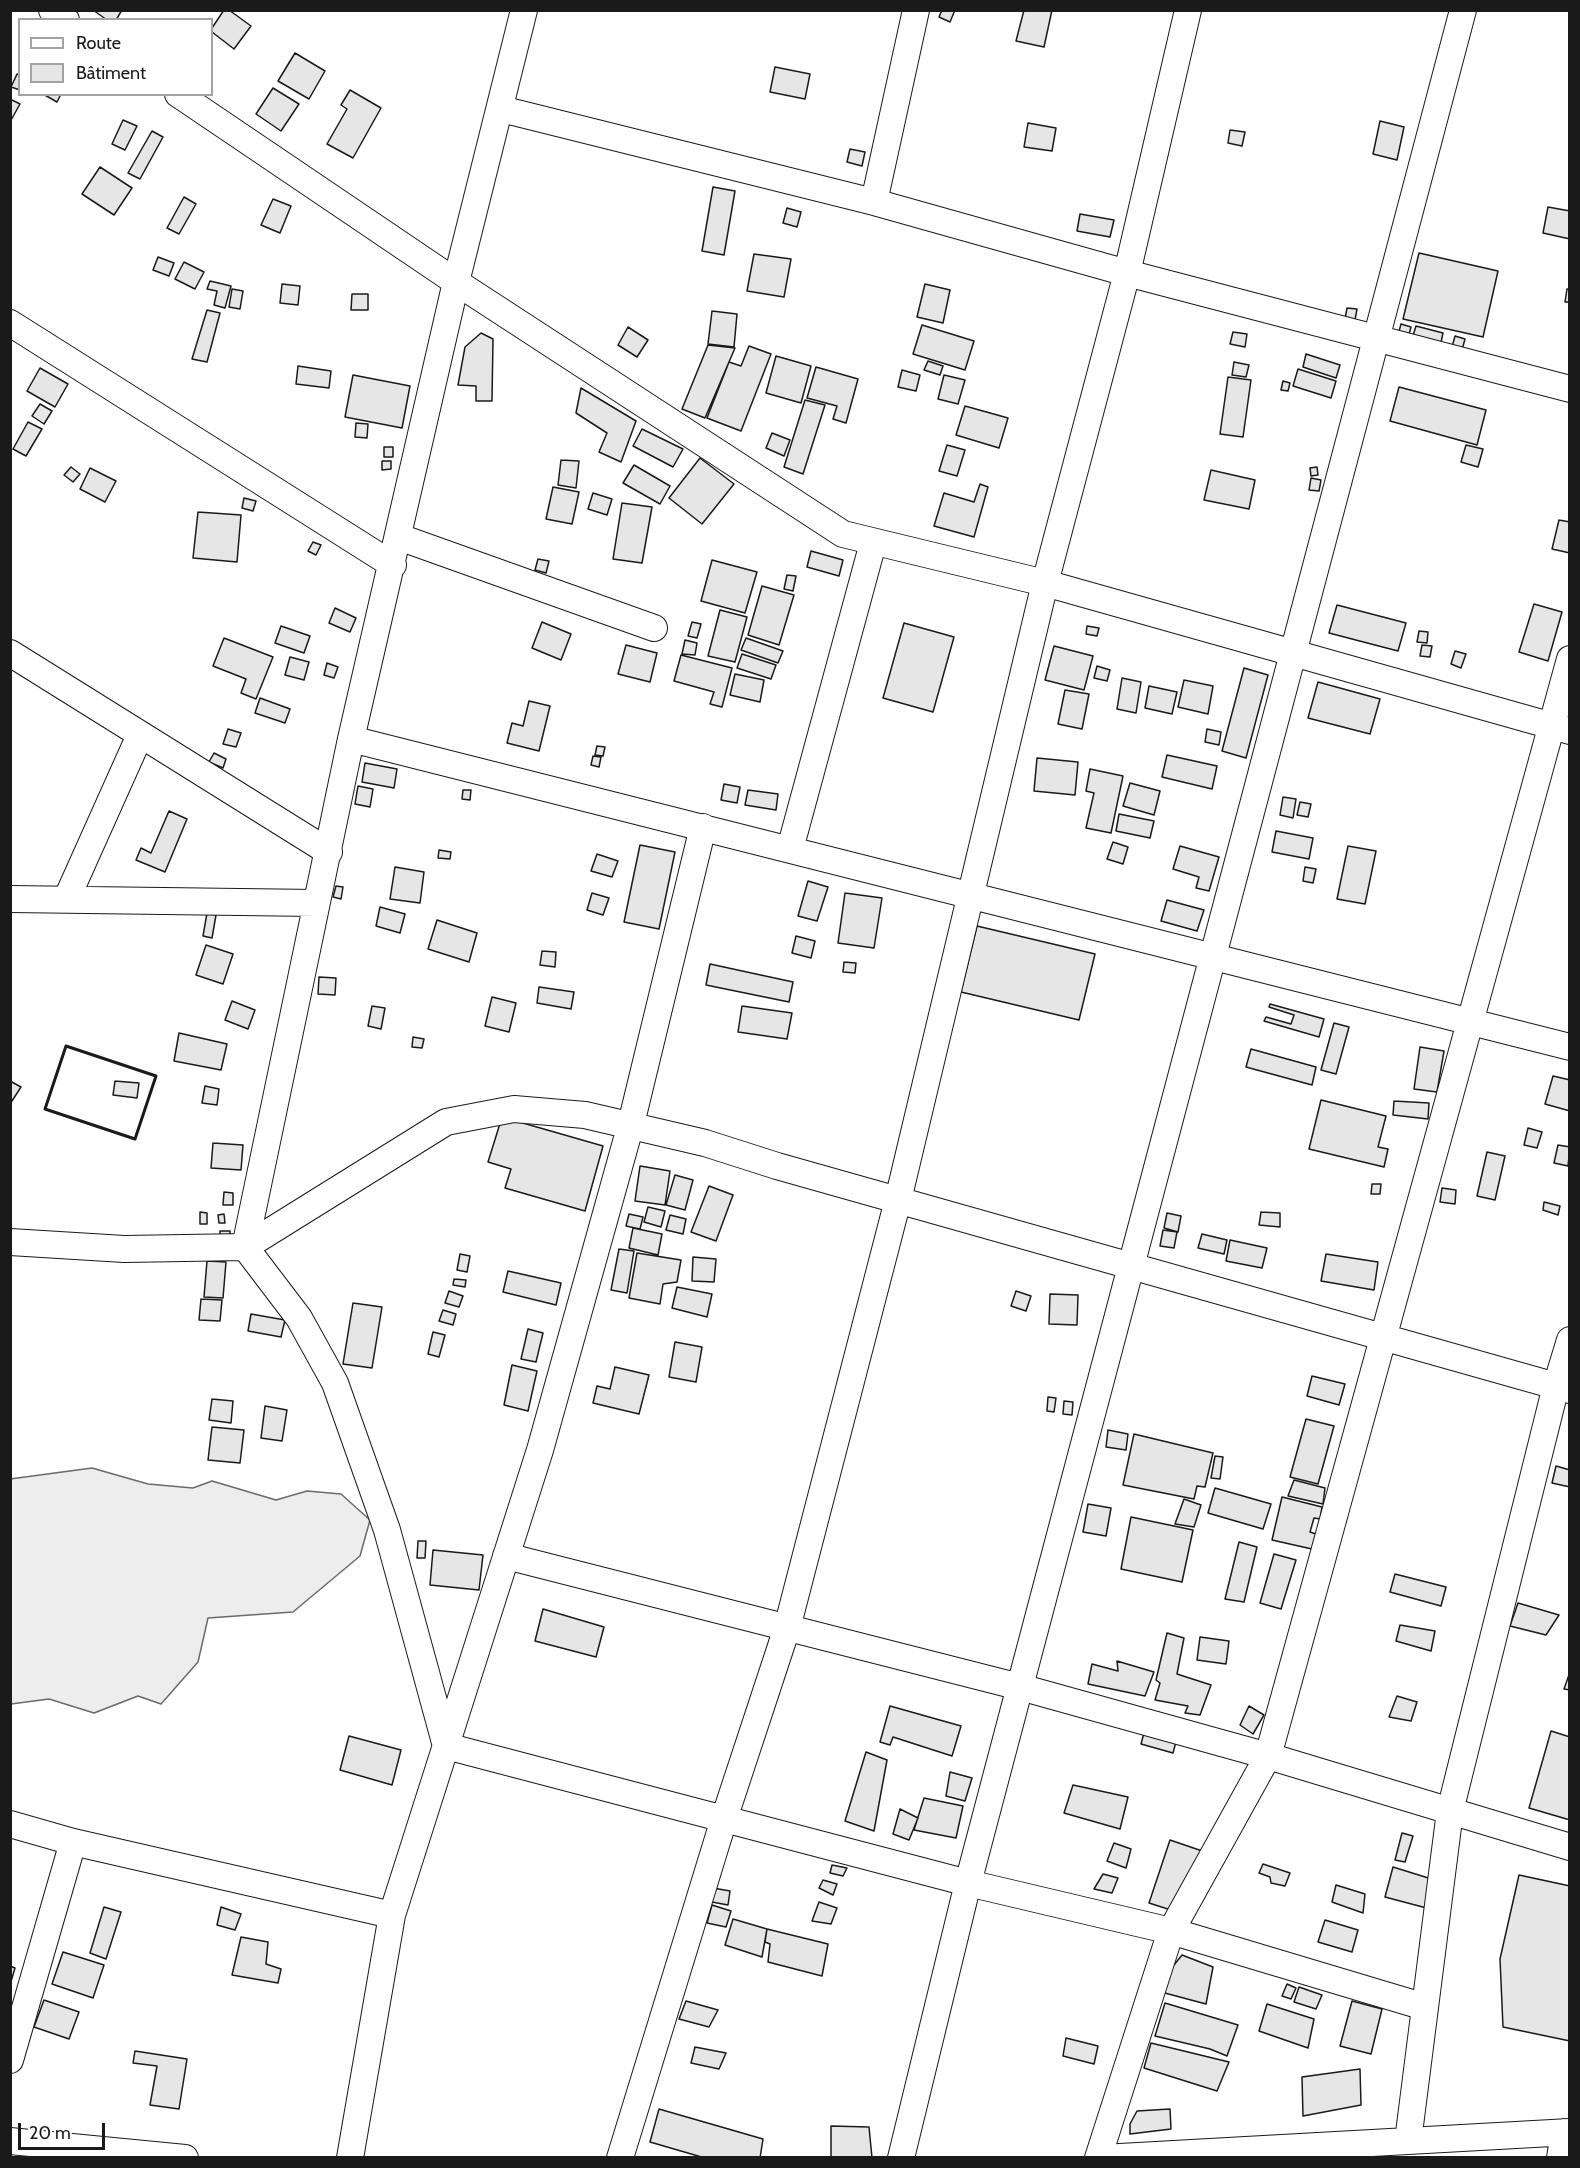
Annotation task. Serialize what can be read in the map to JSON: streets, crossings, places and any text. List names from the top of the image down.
{
  "legend": ["Route", "Bâtiment"],
  "scale_bar": "20 m"
}
